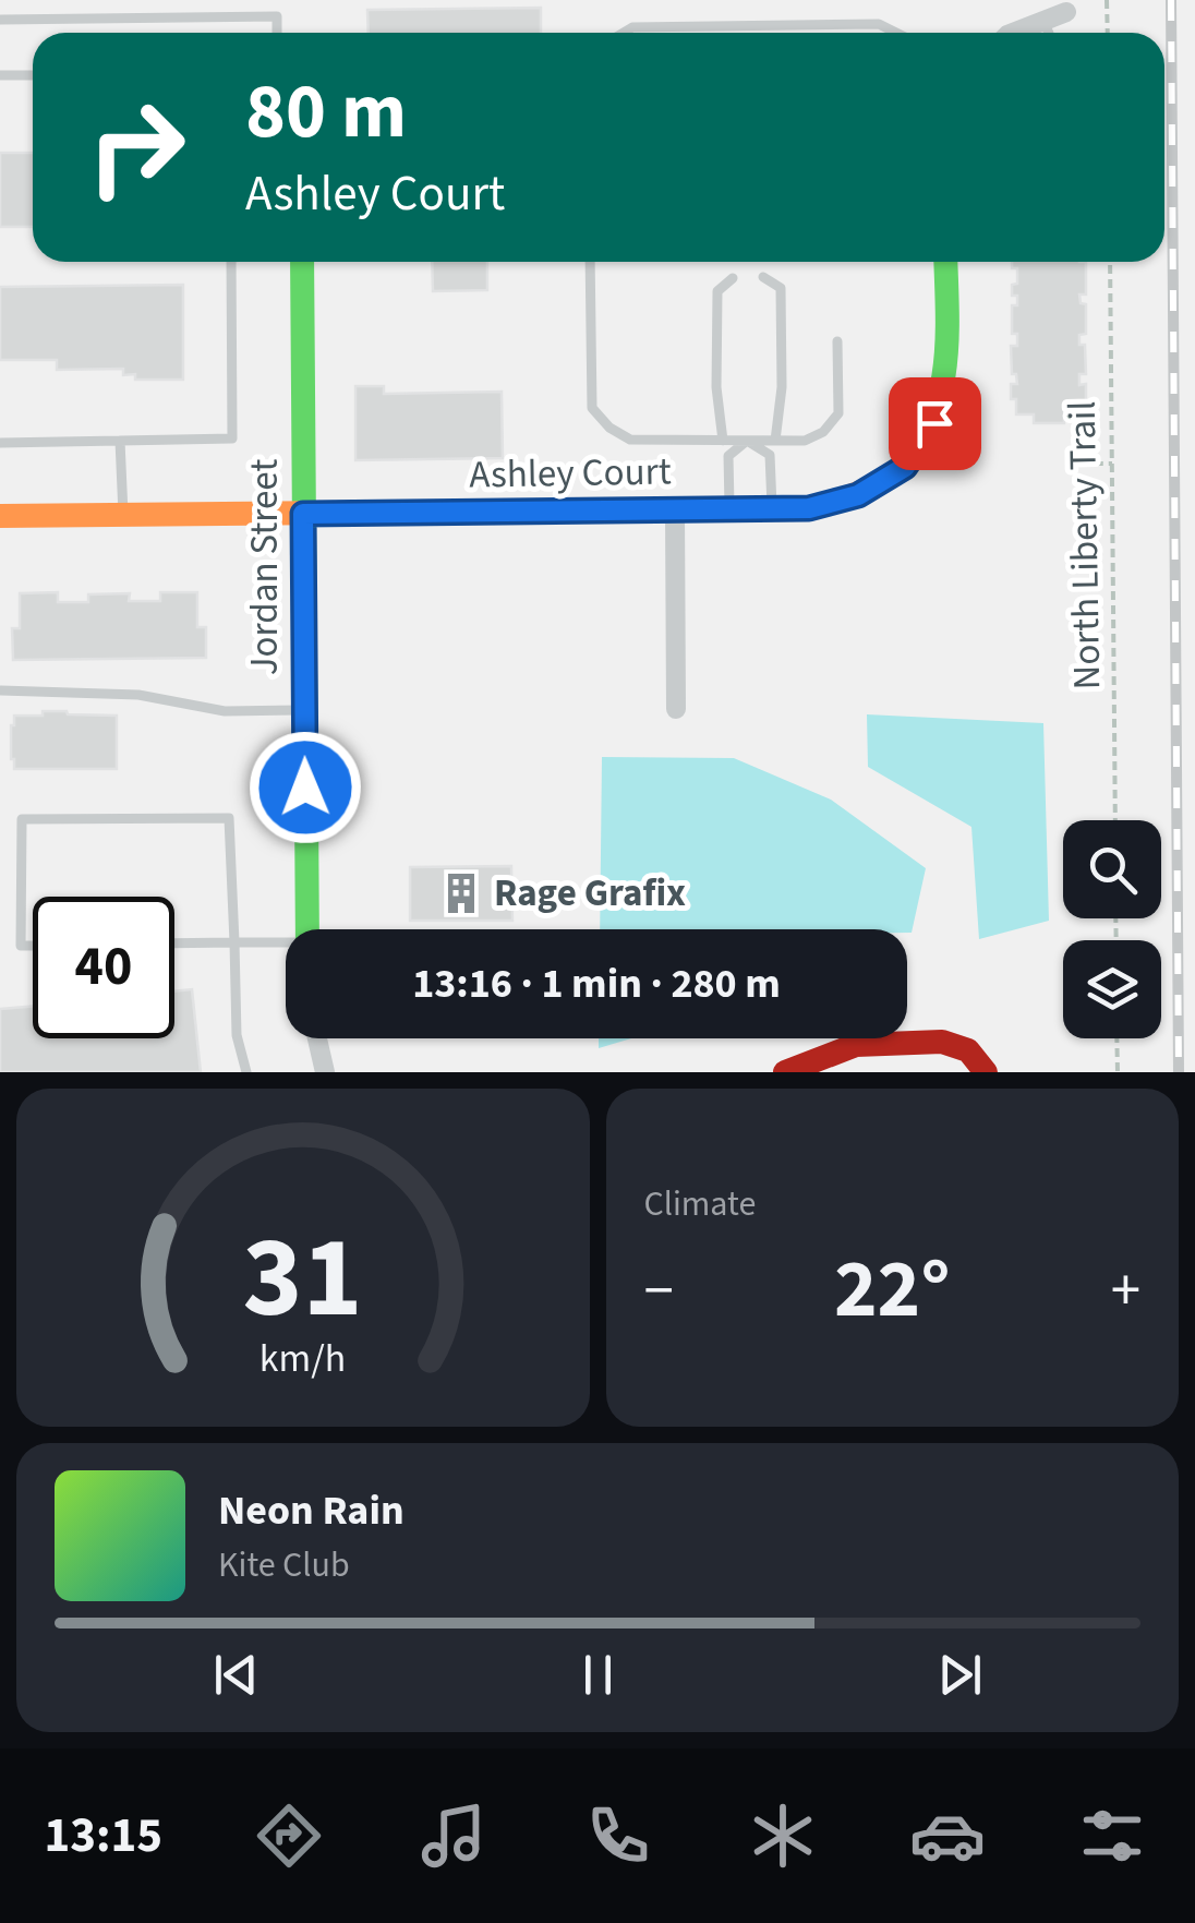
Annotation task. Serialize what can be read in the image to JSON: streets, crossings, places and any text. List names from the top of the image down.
{
  "streets": {
    "street": ["Ashley Court", "Jordan Street"],
    "path": ["North Liberty Trail"]
  },
  "crossings": [
    ["Ashley Court", "Jordan Street"]
  ],
  "places": {
    "building": ["Rage Grafix"]
  },
  "page": {
    "turn": ["80 m", "Ashley Court"],
    "limit": "40",
    "trip": "13:16 · 1 min · 280 m",
    "tile": "Climate",
    "heat": ["−", "22°", "+"],
    "song": ["Neon Rain", "Kite Club"],
    "tabs": "13:15",
    "gauge": ["31", "km/h"]
  }
}
